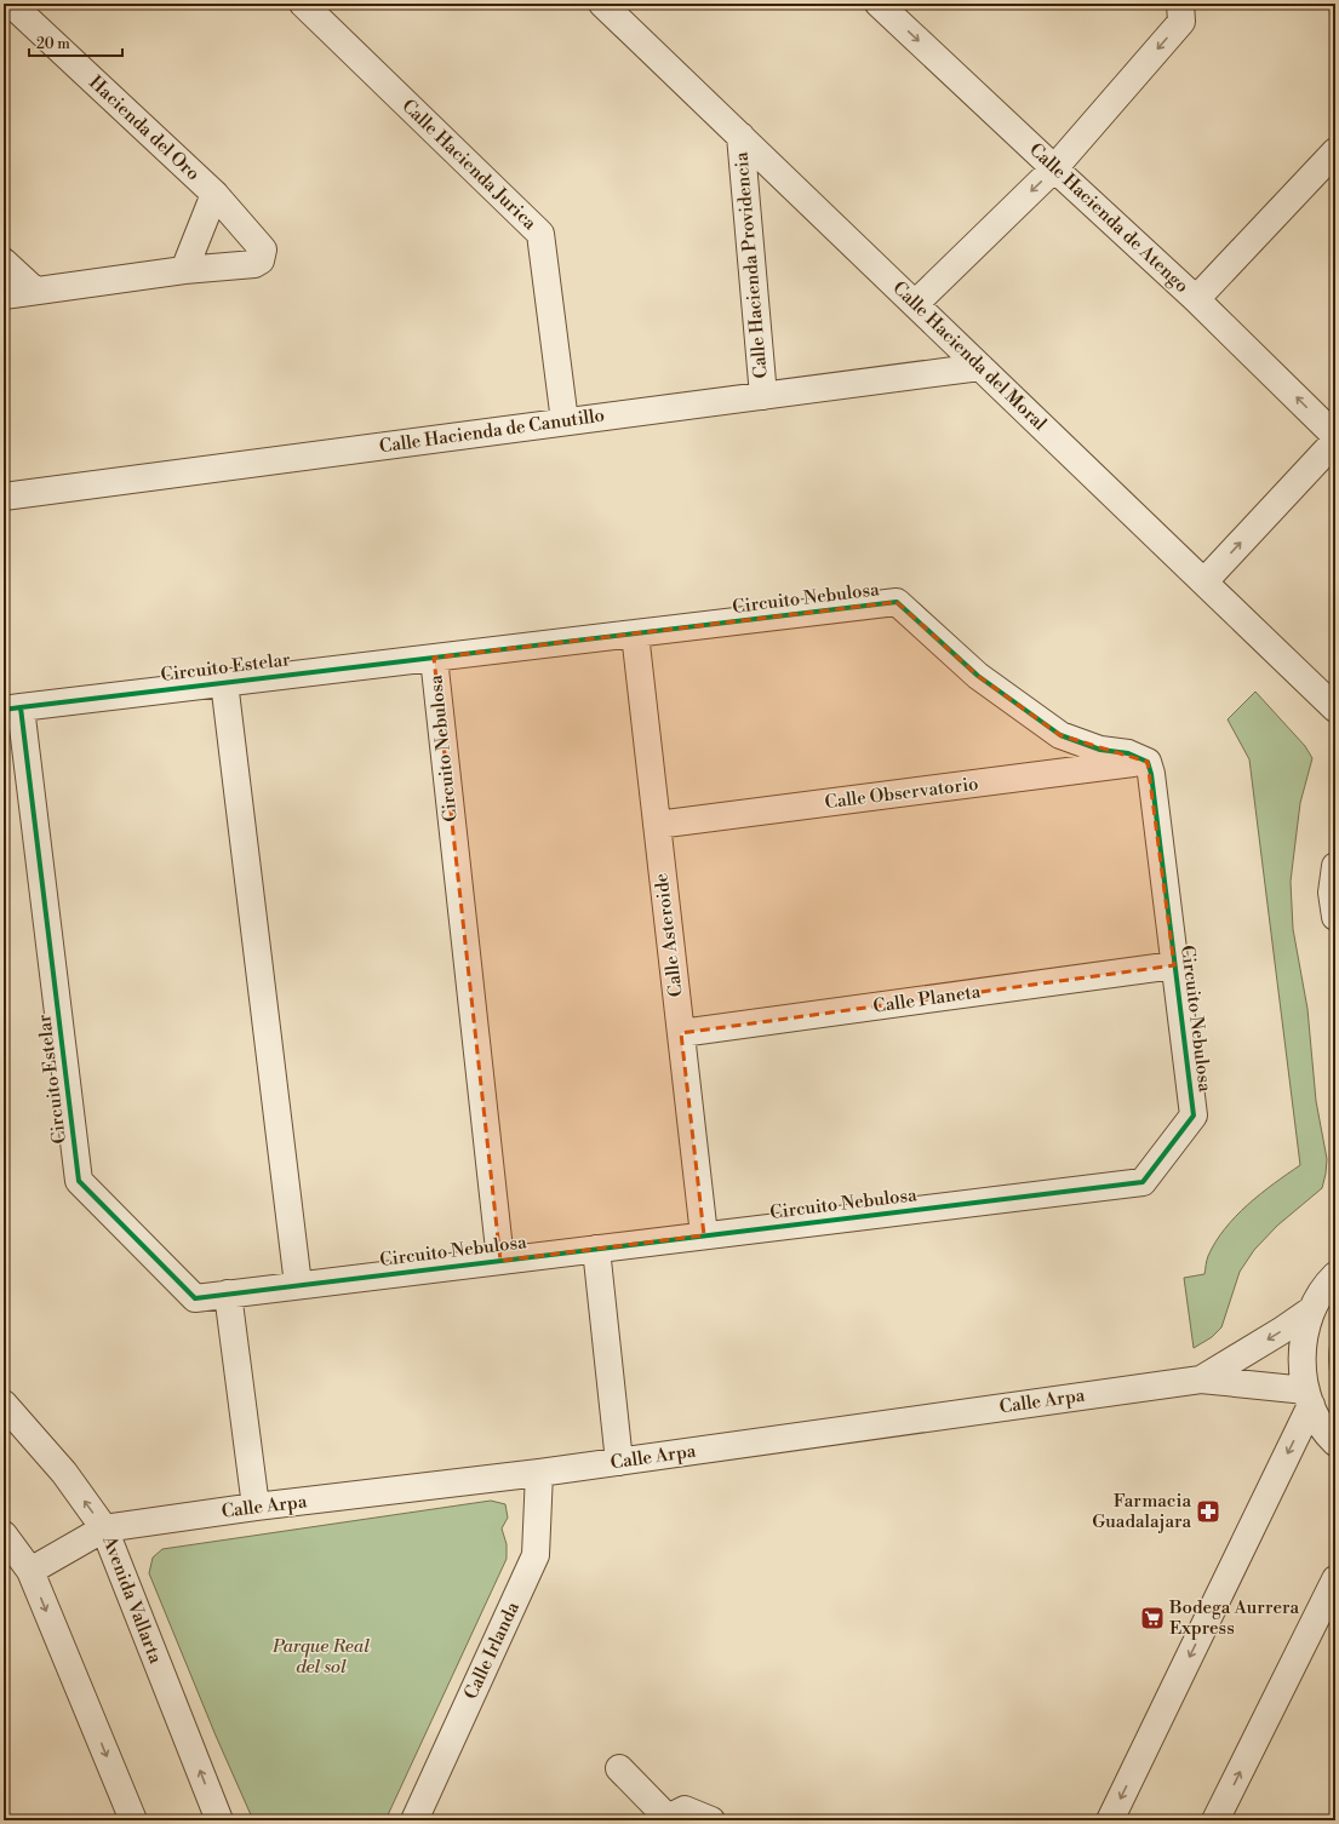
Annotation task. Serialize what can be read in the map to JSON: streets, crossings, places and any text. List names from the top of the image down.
{
  "streets": {
    "street": [
      "Hacienda del Oro",
      "Calle Hacienda Jurica",
      "Calle Hacienda de Atengo",
      "Calle Hacienda Providencia",
      "Calle Hacienda del Moral",
      "Calle Hacienda de Canutillo",
      "Circuito Nebulosa",
      "Circuito Estelar",
      "Calle Observatorio",
      "Calle Asteroide",
      "Calle Planeta",
      "Calle Arpa",
      "Avenida Vallarta",
      "Calle Irlanda"
    ]
  },
  "crossings": [
    ["Calle Hacienda Jurica", "Calle Hacienda de Canutillo"],
    ["Calle Hacienda Providencia", "Calle Hacienda del Moral"],
    ["Calle Hacienda Providencia", "Calle Hacienda de Canutillo"],
    ["Calle Hacienda del Moral", "Calle Hacienda de Canutillo"],
    ["Circuito Nebulosa", "Circuito Estelar"],
    ["Circuito Nebulosa", "Calle Observatorio"],
    ["Circuito Nebulosa", "Calle Asteroide"],
    ["Circuito Nebulosa", "Calle Planeta"],
    ["Calle Observatorio", "Calle Asteroide"],
    ["Calle Asteroide", "Calle Planeta"],
    ["Calle Arpa", "Avenida Vallarta"],
    ["Calle Arpa", "Calle Irlanda"]
  ],
  "parks": ["Parque Real del sol"],
  "places": {
    "pharmacy": ["Farmacia Guadalajara"],
    "supermarket": ["Bodega Aurrera Express"]
  },
  "scale_bar": "20 m"
}
